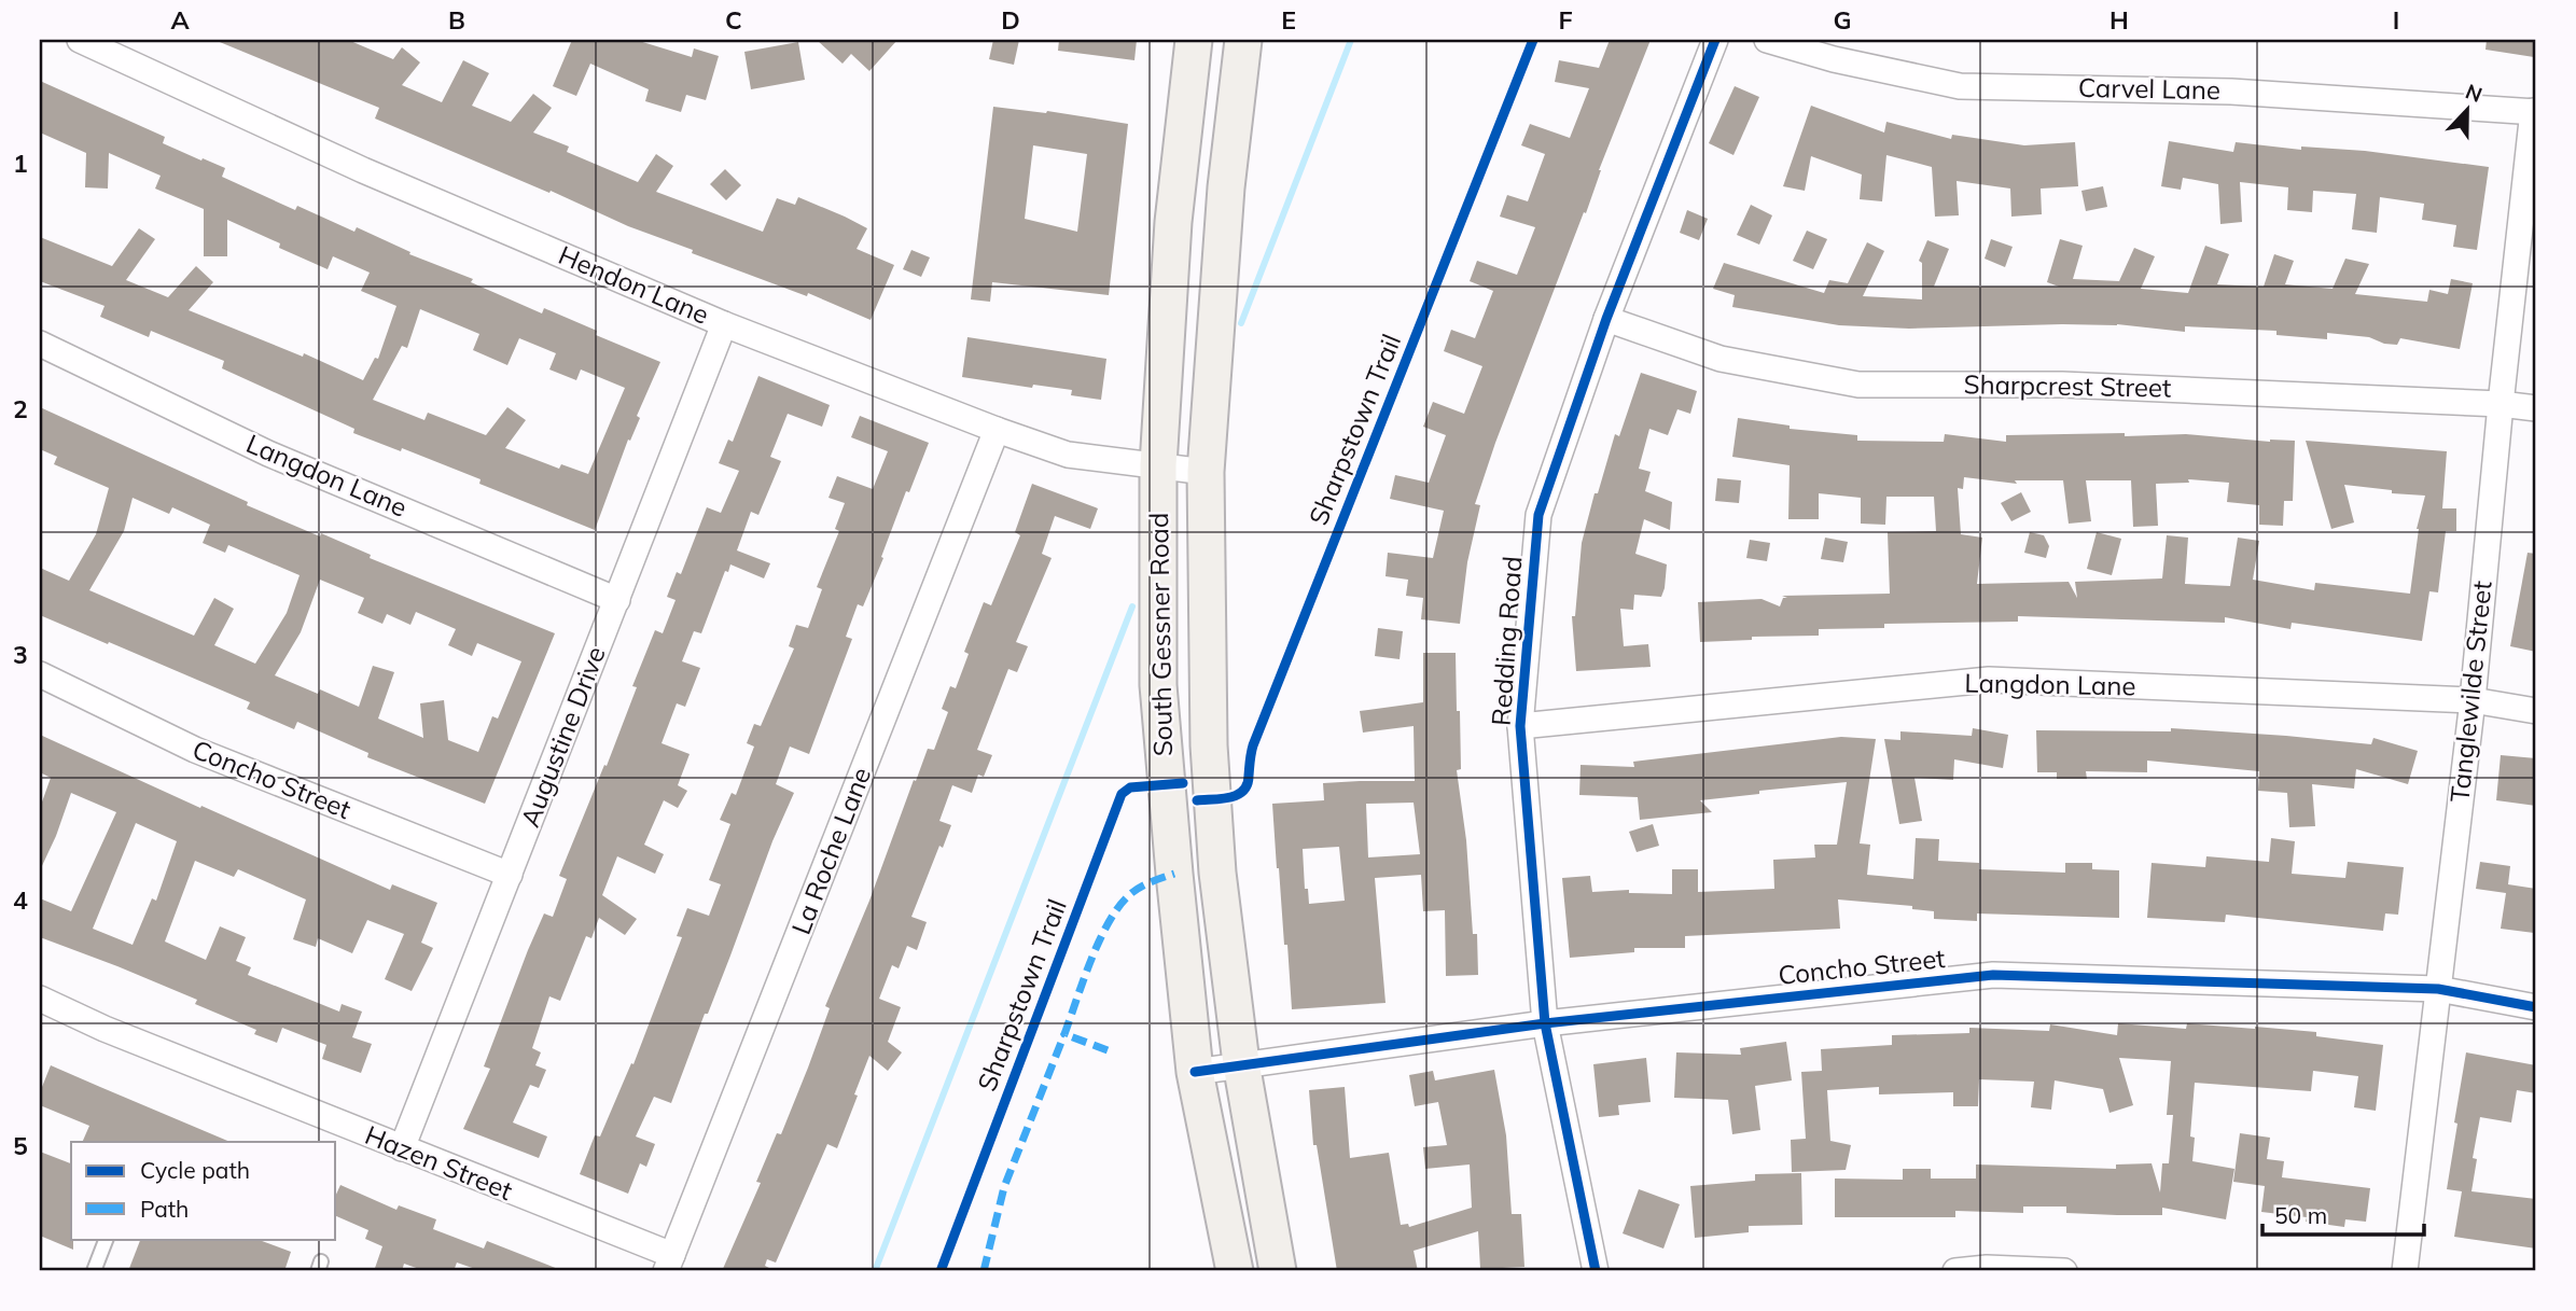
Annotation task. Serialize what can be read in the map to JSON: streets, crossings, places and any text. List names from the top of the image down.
{
  "streets": {
    "main road": ["South Gessner Road"],
    "street": [
      "Carvel Lane",
      "Hendon Lane",
      "Sharpcrest Street",
      "Langdon Lane",
      "Redding Road",
      "Tanglewilde Street",
      "Augustine Drive",
      "Concho Street",
      "La Roche Lane",
      "Hazen Street"
    ],
    "cycle path": ["Sharpstown Trail"]
  },
  "crossings": [
    ["Carvel Lane", "Tanglewilde Street"],
    ["Hendon Lane", "South Gessner Road"],
    ["Hendon Lane", "Augustine Drive"],
    ["Hendon Lane", "La Roche Lane"],
    ["Sharpcrest Street", "Redding Road"],
    ["Sharpcrest Street", "Tanglewilde Street"],
    ["Langdon Lane", "Redding Road"],
    ["Langdon Lane", "Tanglewilde Street"],
    ["Langdon Lane", "Augustine Drive"],
    ["South Gessner Road", "Concho Street"],
    ["Redding Road", "Concho Street"],
    ["Tanglewilde Street", "Concho Street"],
    ["Augustine Drive", "Concho Street"],
    ["Augustine Drive", "Hazen Street"],
    ["La Roche Lane", "Hazen Street"]
  ],
  "legend": ["Cycle path", "Path"],
  "scale_bar": "50 m",
  "north": "top",
  "grid": {
    "columns": [
      "A",
      "B",
      "C",
      "D",
      "E",
      "F",
      "G",
      "H",
      "I"
    ],
    "rows": [
      "1",
      "2",
      "3",
      "4",
      "5"
    ]
  }
}
